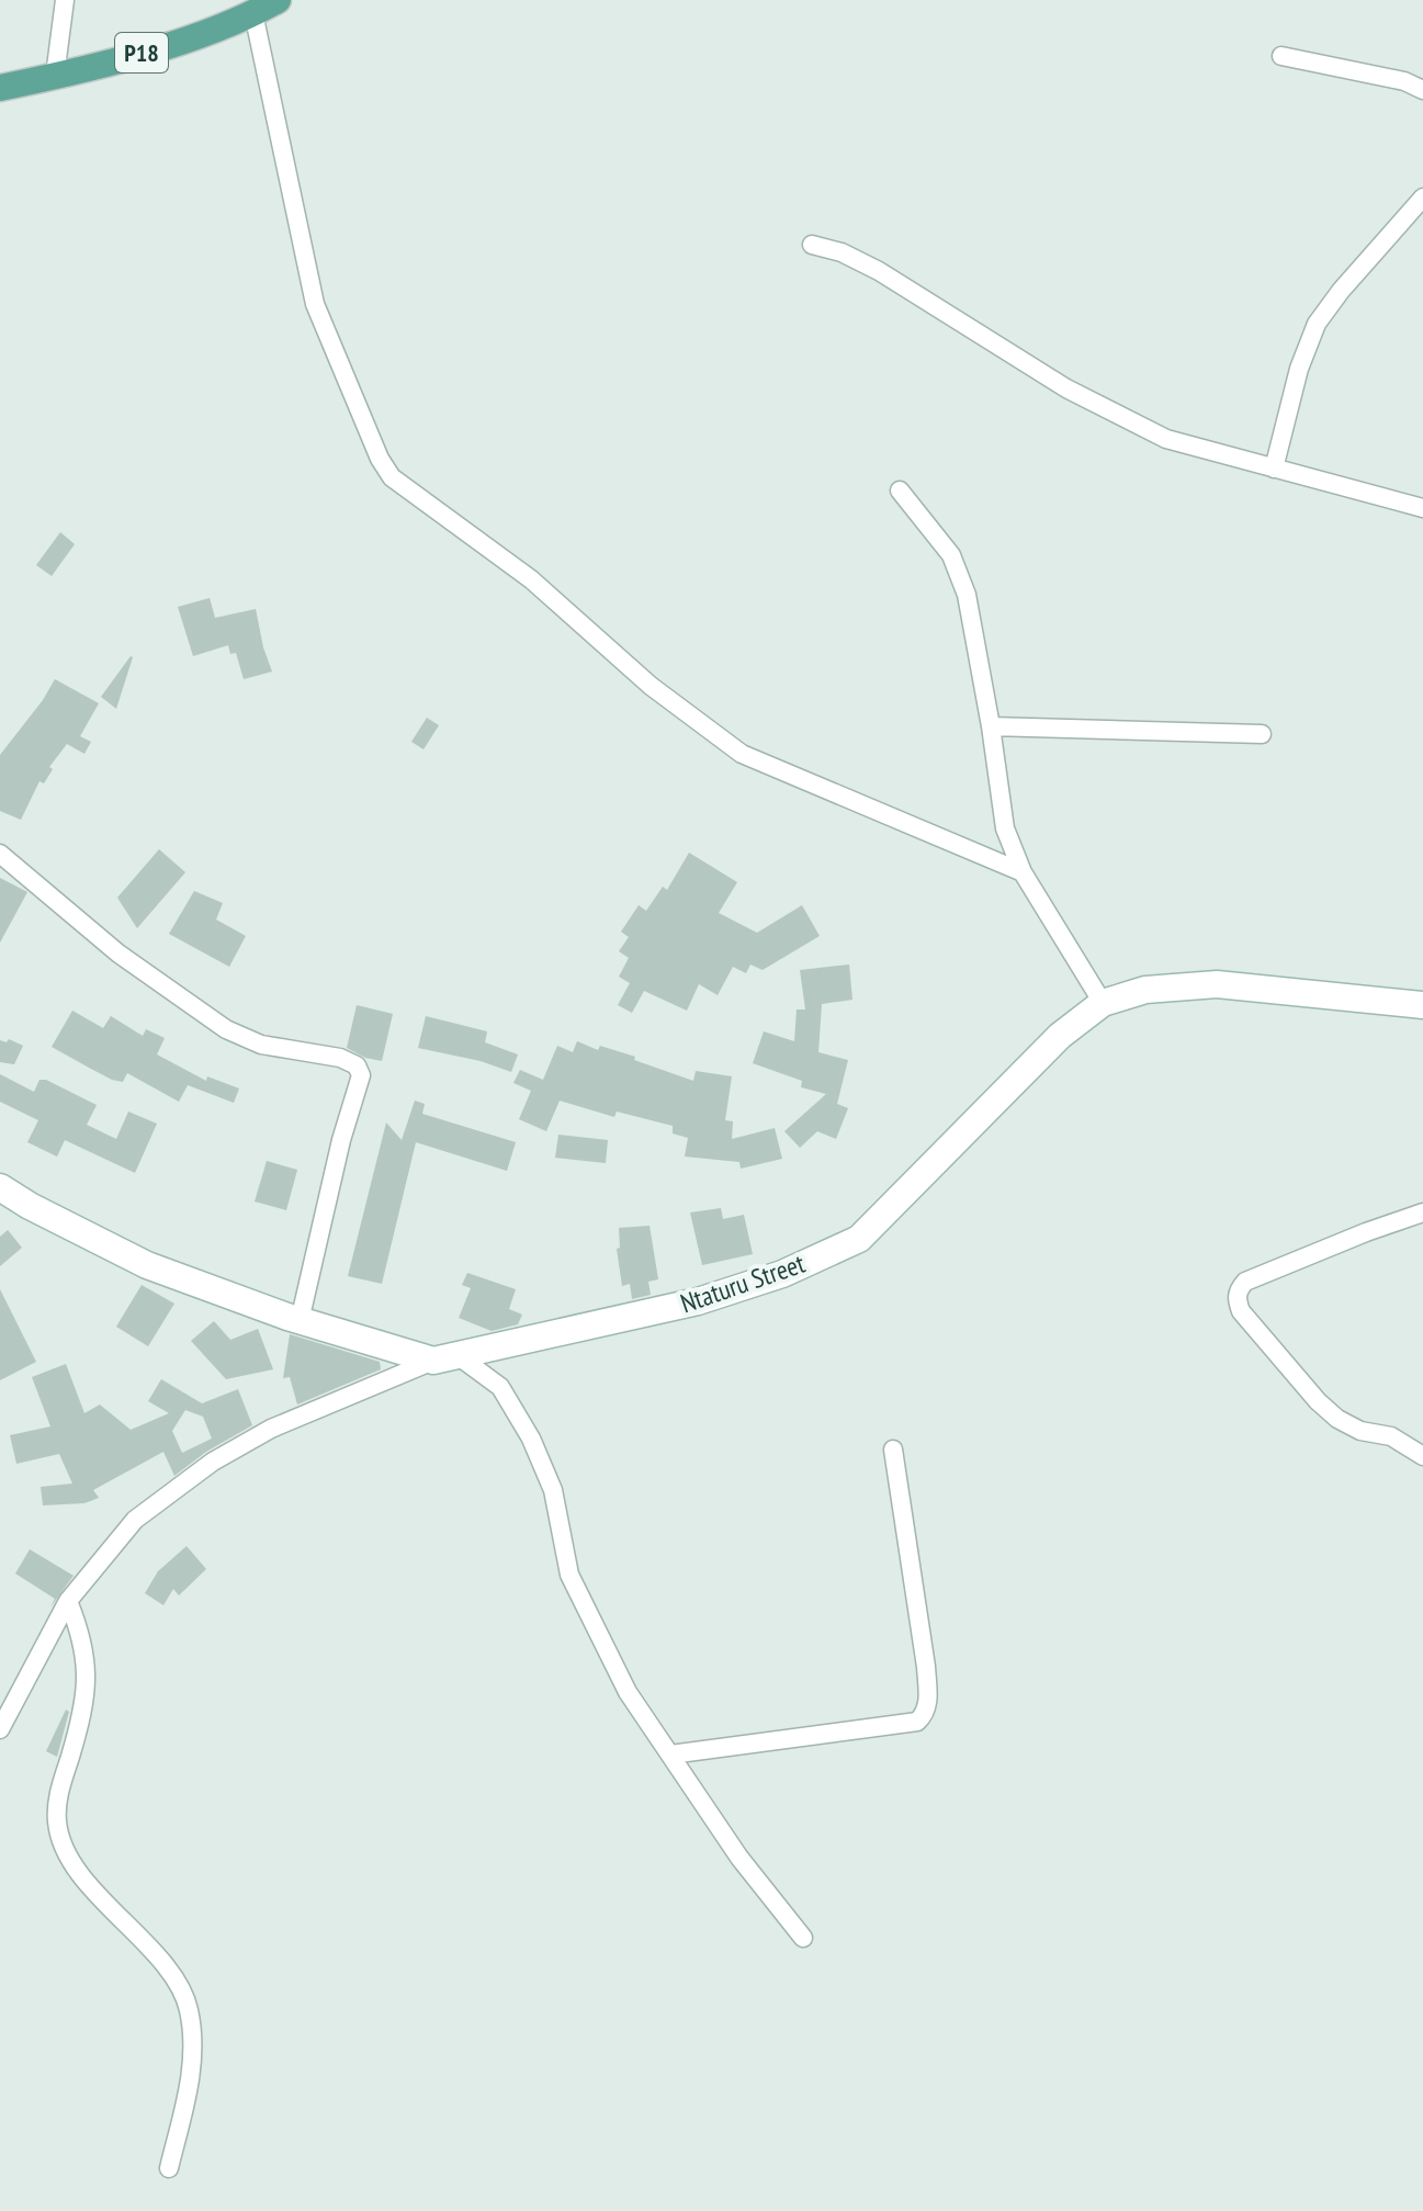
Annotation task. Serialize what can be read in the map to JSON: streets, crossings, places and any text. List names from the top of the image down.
{
  "streets": {
    "main road": ["P18"],
    "street": ["Ntaturu Street"]
  }
}
